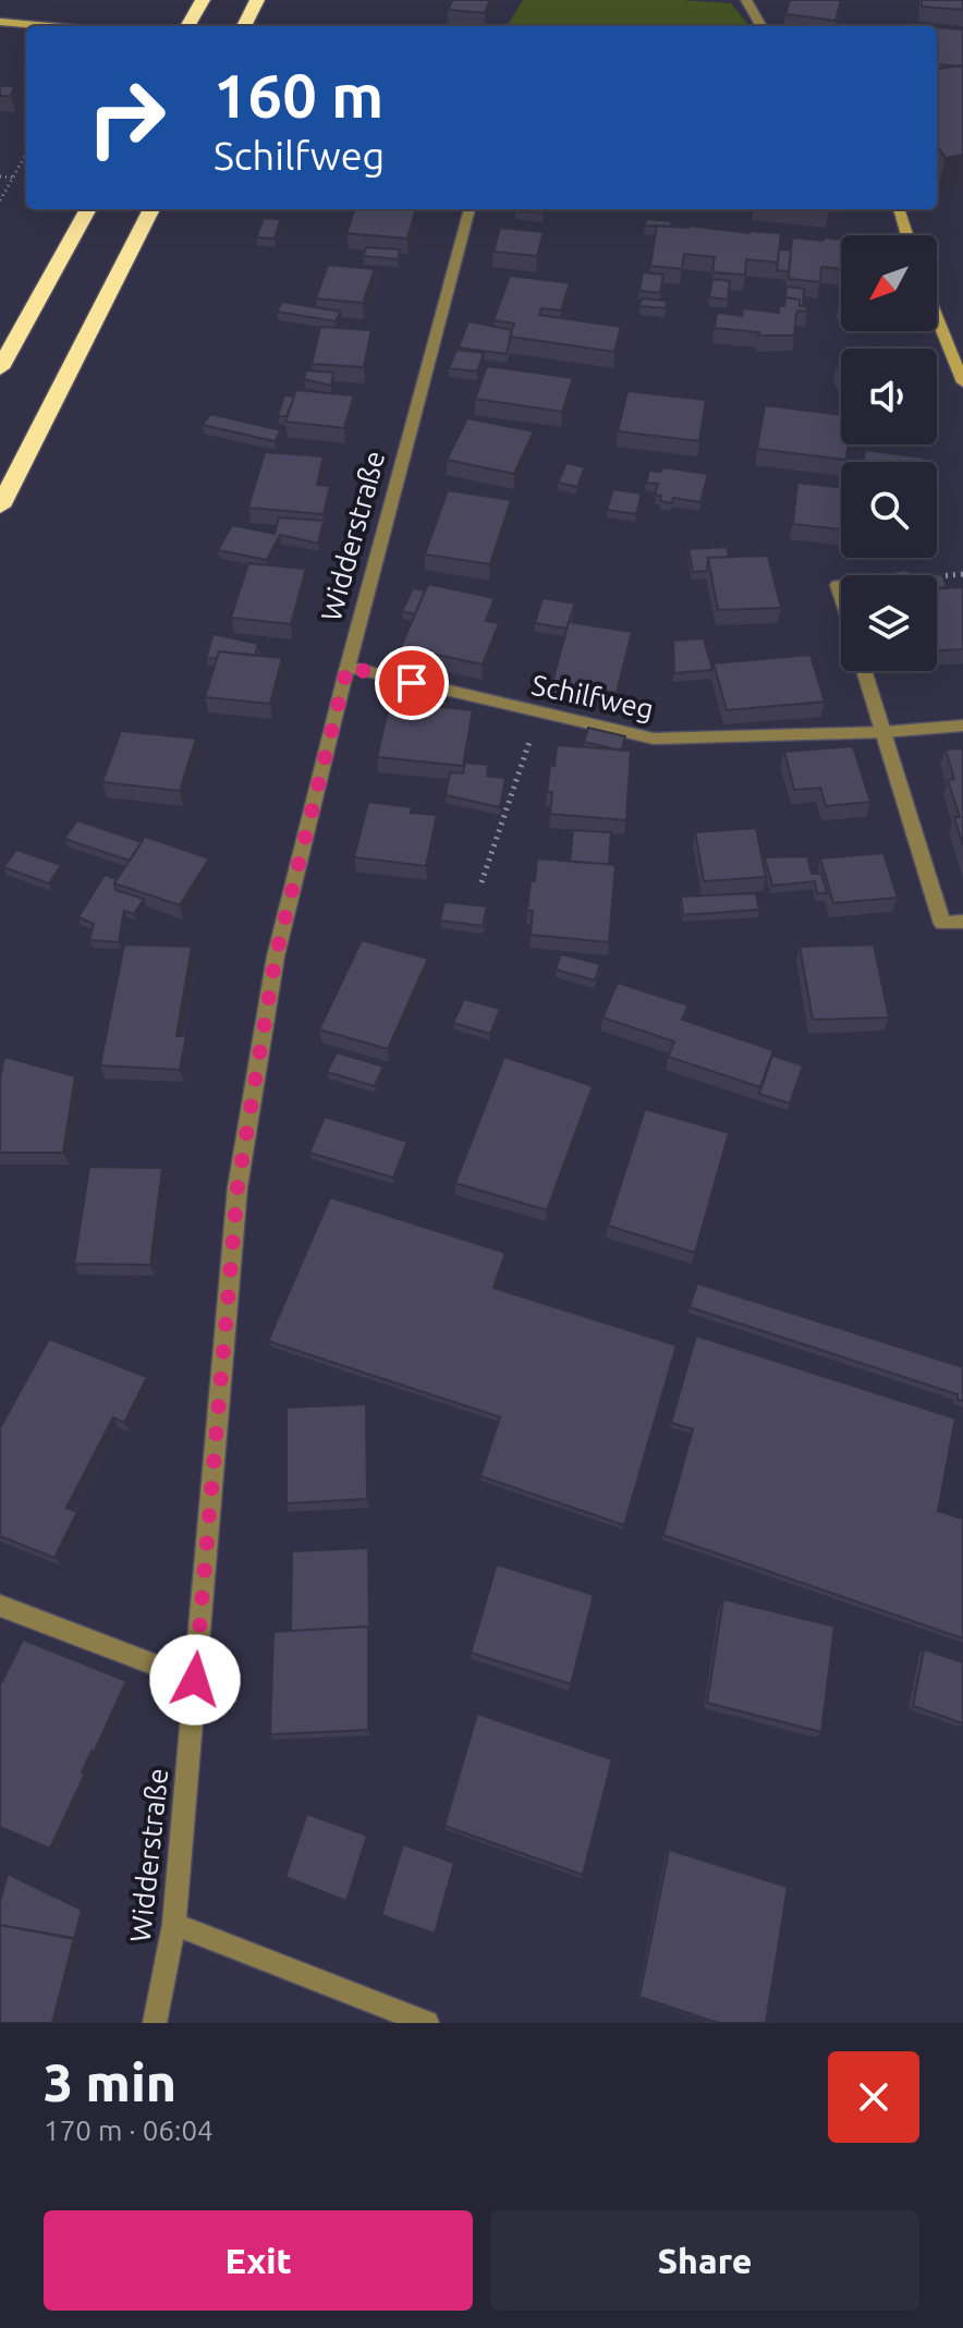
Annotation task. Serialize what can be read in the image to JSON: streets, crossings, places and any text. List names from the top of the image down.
{
  "streets": {
    "street": ["Widderstraße", "Schilfweg"]
  },
  "crossings": [
    ["Widderstraße", "Schilfweg"]
  ],
  "north": "bottom left",
  "page": {
    "turn": ["160 m", "Schilfweg"],
    "heading": ["3 min", "170 m · 06:04"],
    "buttons": ["Exit", "Share"]
  }
}
